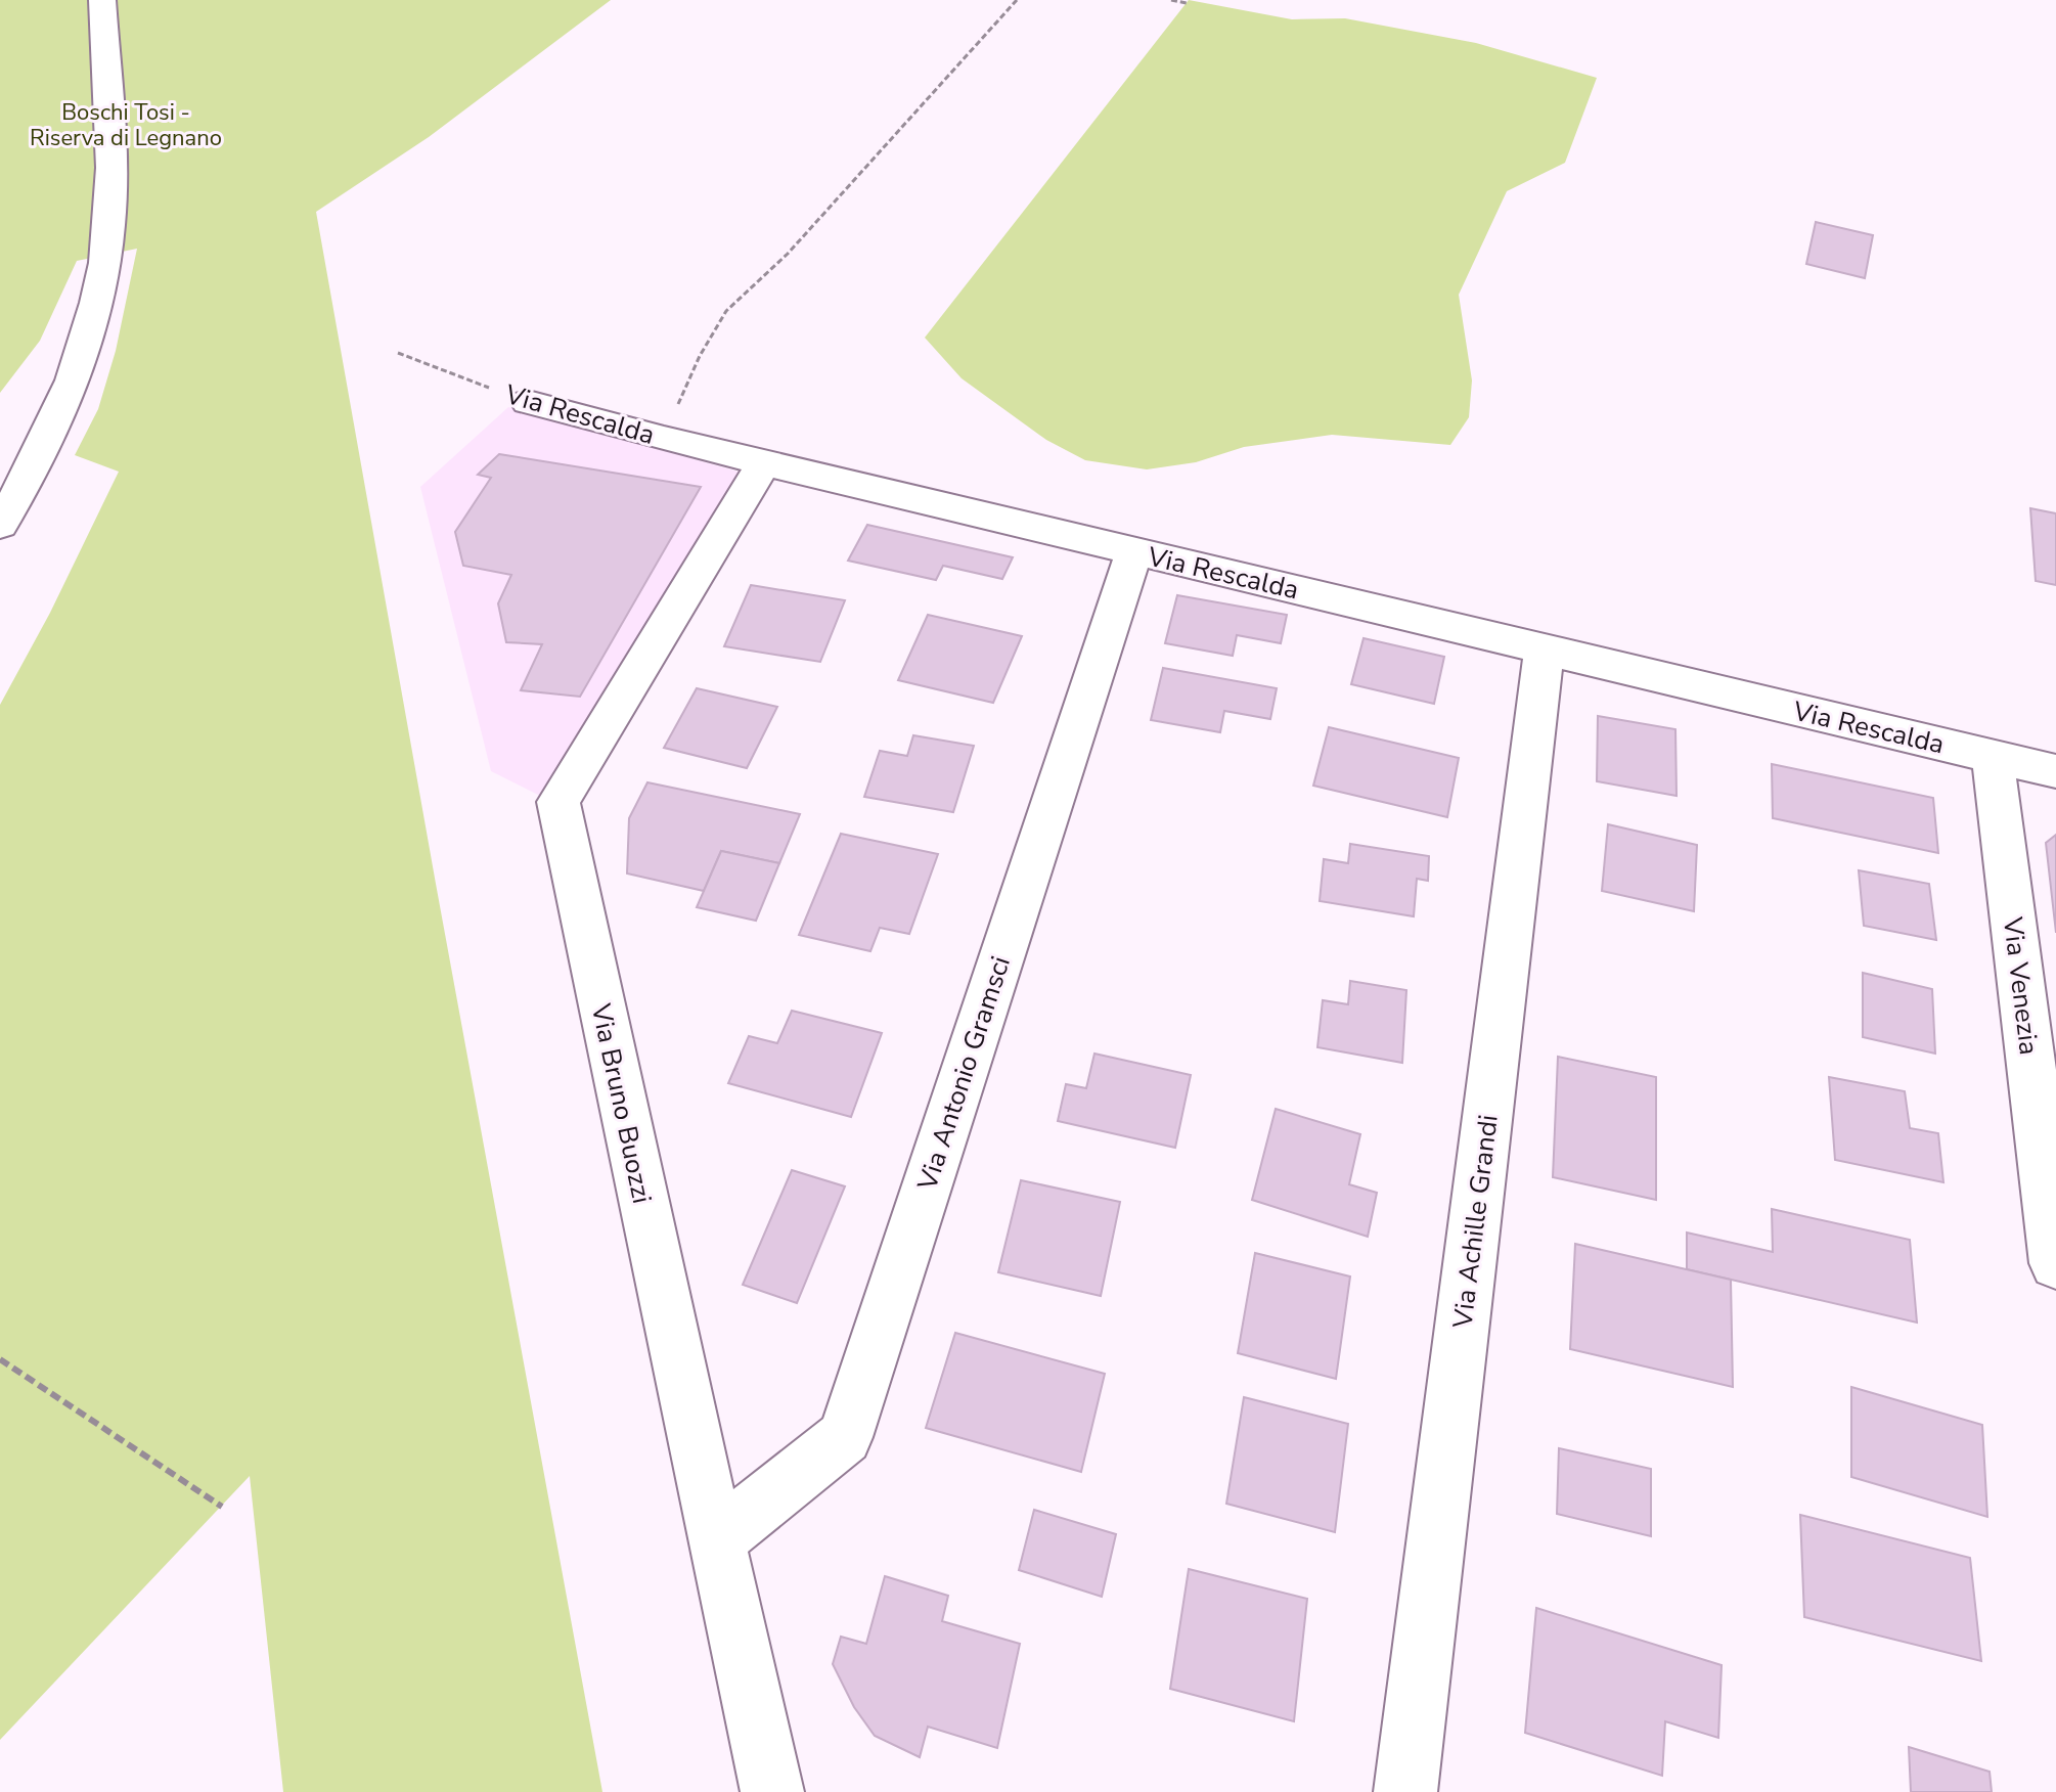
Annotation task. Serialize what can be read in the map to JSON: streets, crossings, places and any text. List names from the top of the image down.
{
  "streets": {
    "street": [
      "Via Rescalda",
      "Via Venezia",
      "Via Antonio Gramsci",
      "Via Bruno Buozzi",
      "Via Achille Grandi"
    ]
  },
  "crossings": [
    ["Via Rescalda", "Via Venezia"],
    ["Via Rescalda", "Via Antonio Gramsci"],
    ["Via Rescalda", "Via Bruno Buozzi"],
    ["Via Rescalda", "Via Achille Grandi"],
    ["Via Antonio Gramsci", "Via Bruno Buozzi"]
  ],
  "parks": ["Boschi Tosi - Riserva di Legnano"]
}
